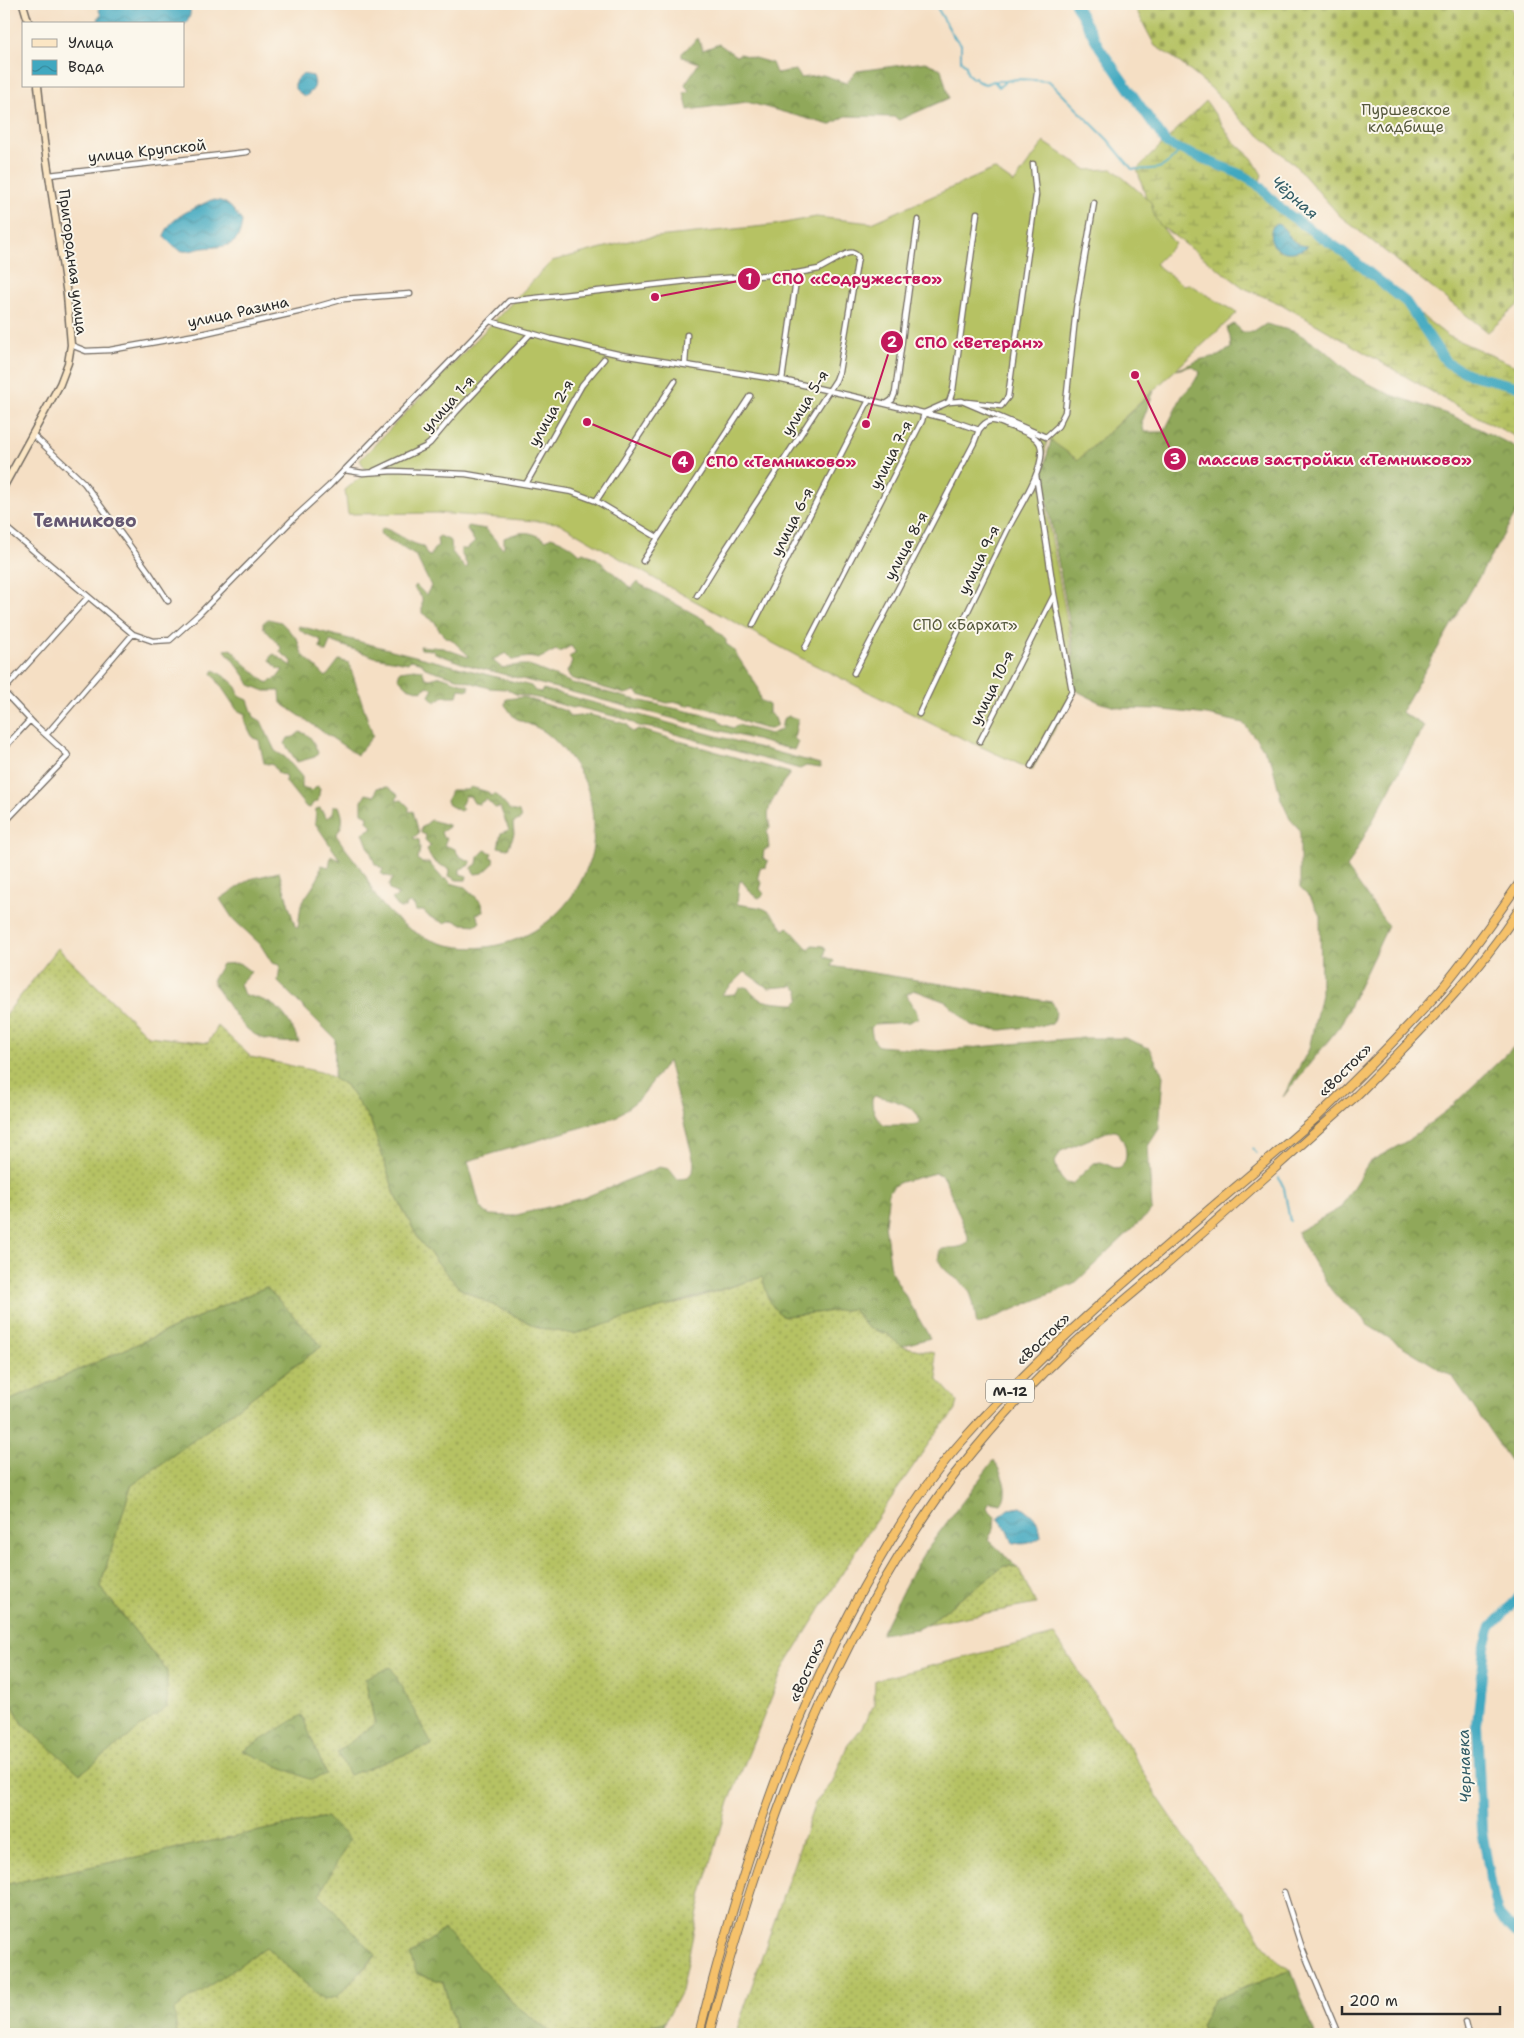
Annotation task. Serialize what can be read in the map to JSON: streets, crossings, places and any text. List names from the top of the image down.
{
  "streets": {
    "highway": ["«Восток»", "М-12"],
    "street": [
      "улица Крупской",
      "Пригородная улица",
      "улица Разина",
      "улица 5-я",
      "улица 1-я",
      "улица 2-я",
      "улица 7-я",
      "улица 6-я",
      "улица 8-я",
      "улица 9-я",
      "улица 10-я"
    ]
  },
  "crossings": [
    ["улица Крупской", "Пригородная улица"],
    ["Пригородная улица", "улица Разина"],
    ["улица 8-я", "улица 9-я"]
  ],
  "districts": ["Темниково"],
  "water": ["Чёрная", "Чернавка"],
  "parks": ["Пуршевское кладбище", "СПО «Бархат»"],
  "places": [
    "СПО «Содружество»",
    "массив застройки «Темниково»",
    "СПО «Темниково»",
    "СПО «Ветеран»"
  ],
  "legend": ["Улица", "Вода"],
  "scale_bar": "200 m"
}
